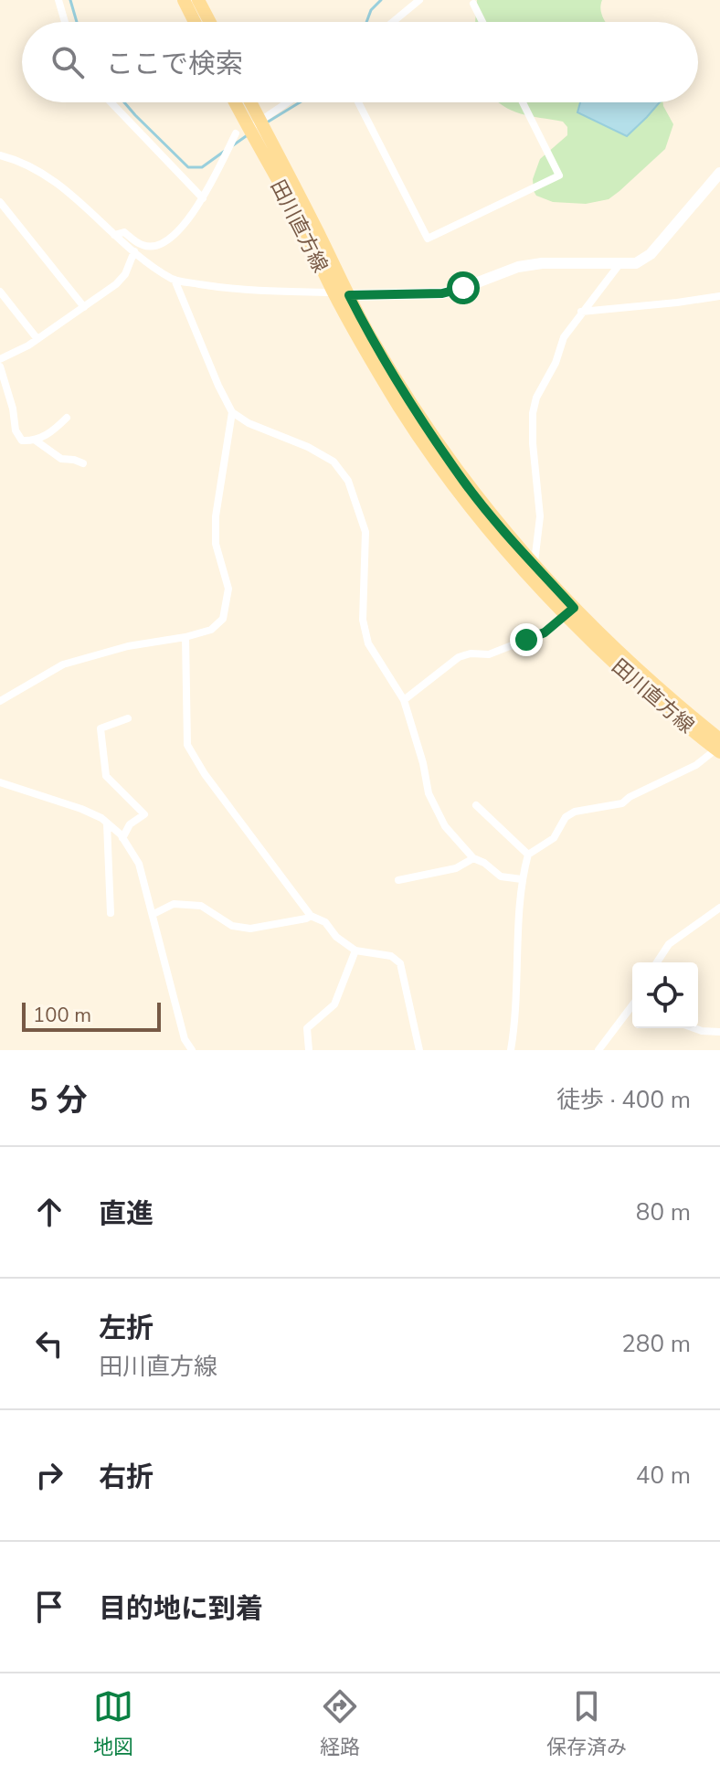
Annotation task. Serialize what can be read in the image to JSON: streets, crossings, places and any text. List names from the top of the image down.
{
  "streets": {
    "main road": ["田川直方線"]
  },
  "scale_bar": "100 m",
  "page": {
    "search": "ここで検索",
    "scale": "100 m",
    "heading": ["5 分", "徒歩 · 400 m"],
    "list": [
      ["直進", "80 m"],
      ["左折", "田川直方線", "280 m"],
      ["右折", "40 m"],
      "目的地に到着"
    ],
    "nav": ["地図", "経路", "保存済み"]
  }
}
